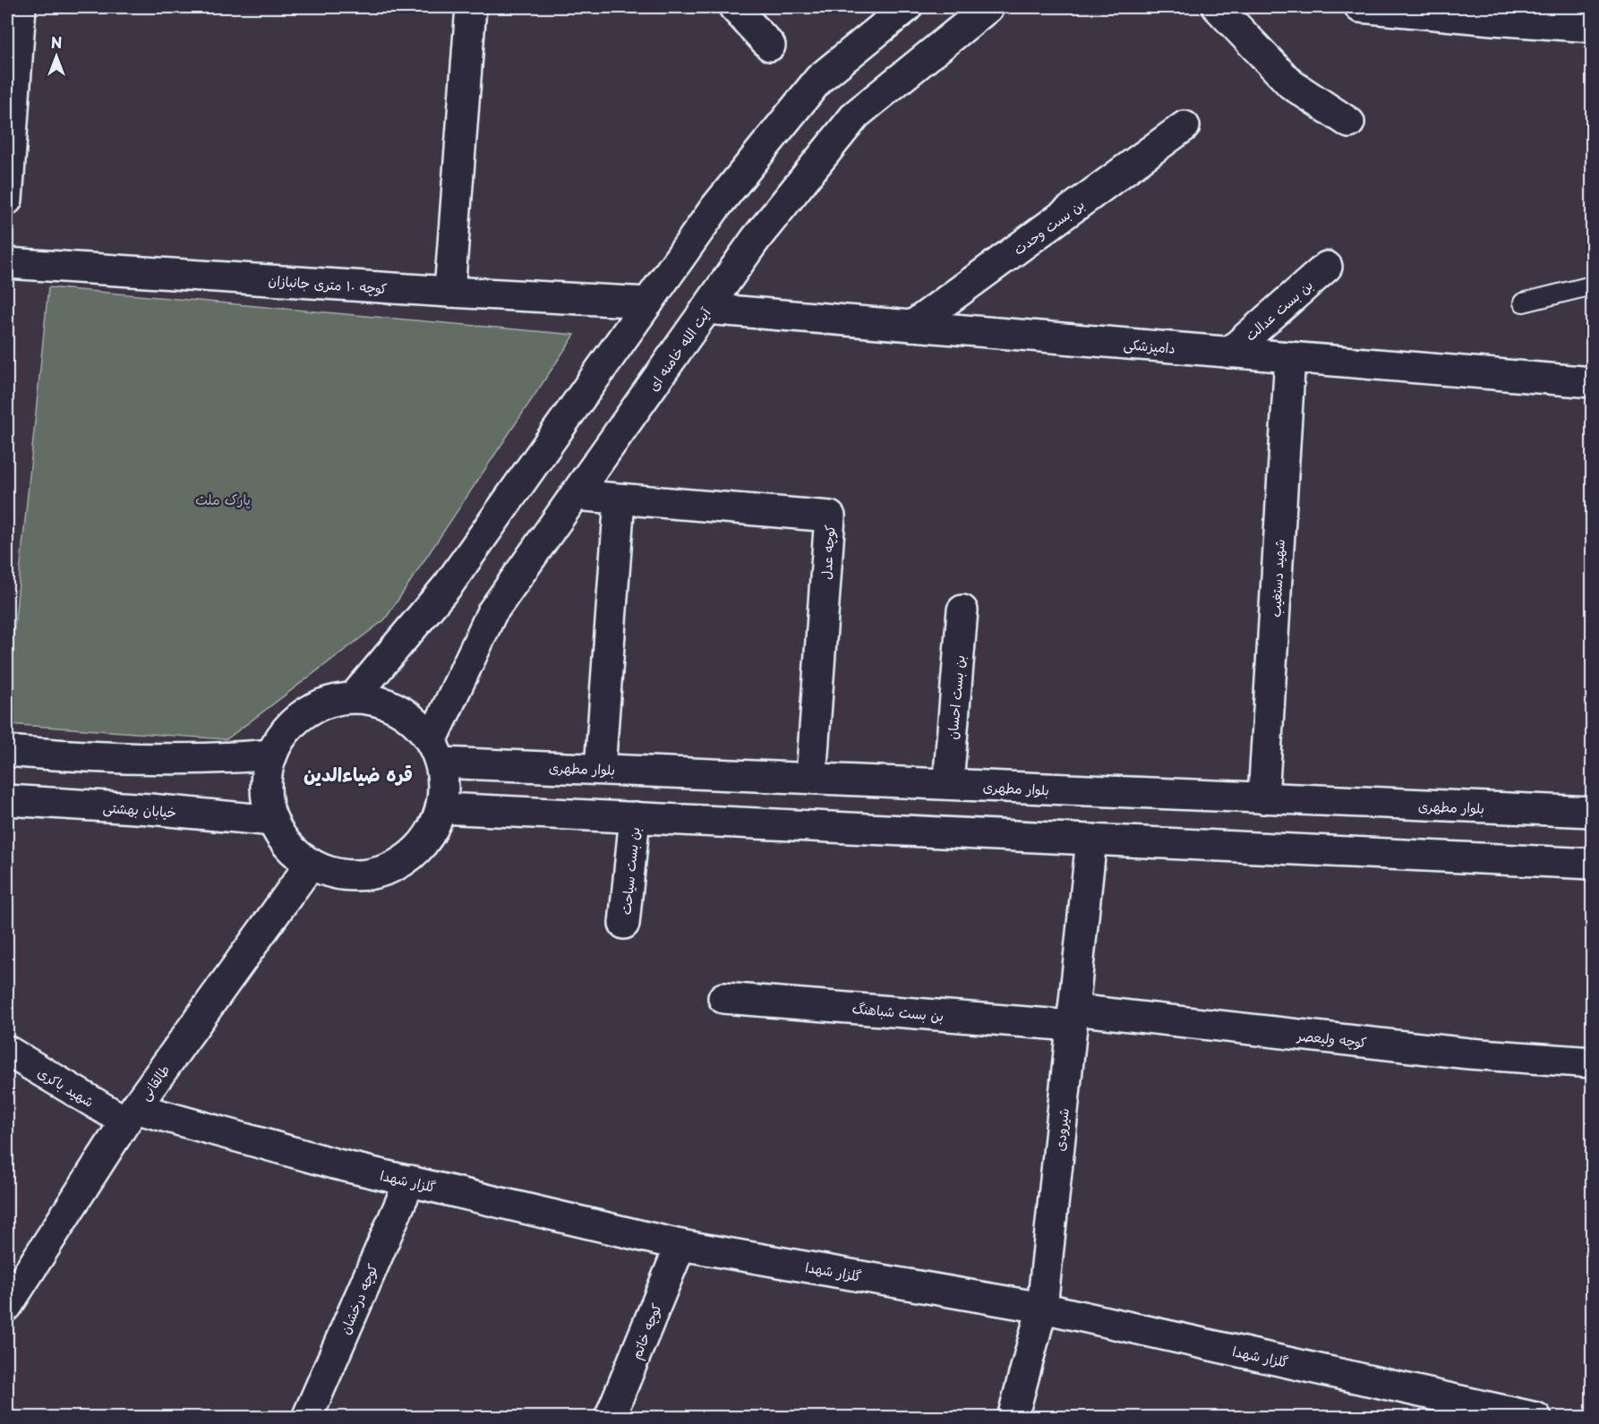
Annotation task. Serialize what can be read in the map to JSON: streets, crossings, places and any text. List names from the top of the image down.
{
  "streets": {
    "street": [
      "بن بست وحدت",
      "کوچه ۱۰ متری جانبازان",
      "بن بست عدالت",
      "دامپزشکی",
      "آیت الله خامنه ای",
      "کوچه عدل",
      "شهید دستغیب",
      "بن بست احسان",
      "بلوار مطهری",
      "خیابان بهشتی",
      "بن بست سیاحت",
      "بن بست شباهنگ",
      "کوچه ولیعصر",
      "طالقانی",
      "شهید باکری",
      "شیرودی",
      "گلزار شهدا",
      "کوچه درخشان",
      "کوچه خاتم"
    ]
  },
  "crossings": [
    ["بن بست وحدت", "دامپزشکی"],
    ["بن بست عدالت", "دامپزشکی"],
    ["دامپزشکی", "آیت الله خامنه ای"],
    ["دامپزشکی", "شهید دستغیب"],
    ["آیت الله خامنه ای", "کوچه عدل"],
    ["آیت الله خامنه ای", "بلوار مطهری"],
    ["آیت الله خامنه ای", "خیابان بهشتی"],
    ["آیت الله خامنه ای", "طالقانی"],
    ["کوچه عدل", "بلوار مطهری"],
    ["شهید دستغیب", "بلوار مطهری"],
    ["بن بست احسان", "بلوار مطهری"],
    ["بلوار مطهری", "خیابان بهشتی"],
    ["بلوار مطهری", "طالقانی"],
    ["خیابان بهشتی", "طالقانی"],
    ["بن بست شباهنگ", "کوچه ولیعصر"],
    ["بن بست شباهنگ", "شیرودی"],
    ["کوچه ولیعصر", "شیرودی"],
    ["طالقانی", "شهید باکری"],
    ["طالقانی", "گلزار شهدا"],
    ["شهید باکری", "گلزار شهدا"],
    ["شیرودی", "گلزار شهدا"],
    ["گلزار شهدا", "کوچه درخشان"],
    ["گلزار شهدا", "کوچه خاتم"]
  ],
  "districts": ["قره ضیاءالدین"],
  "parks": ["پارک ملت"],
  "north": "top"
}
